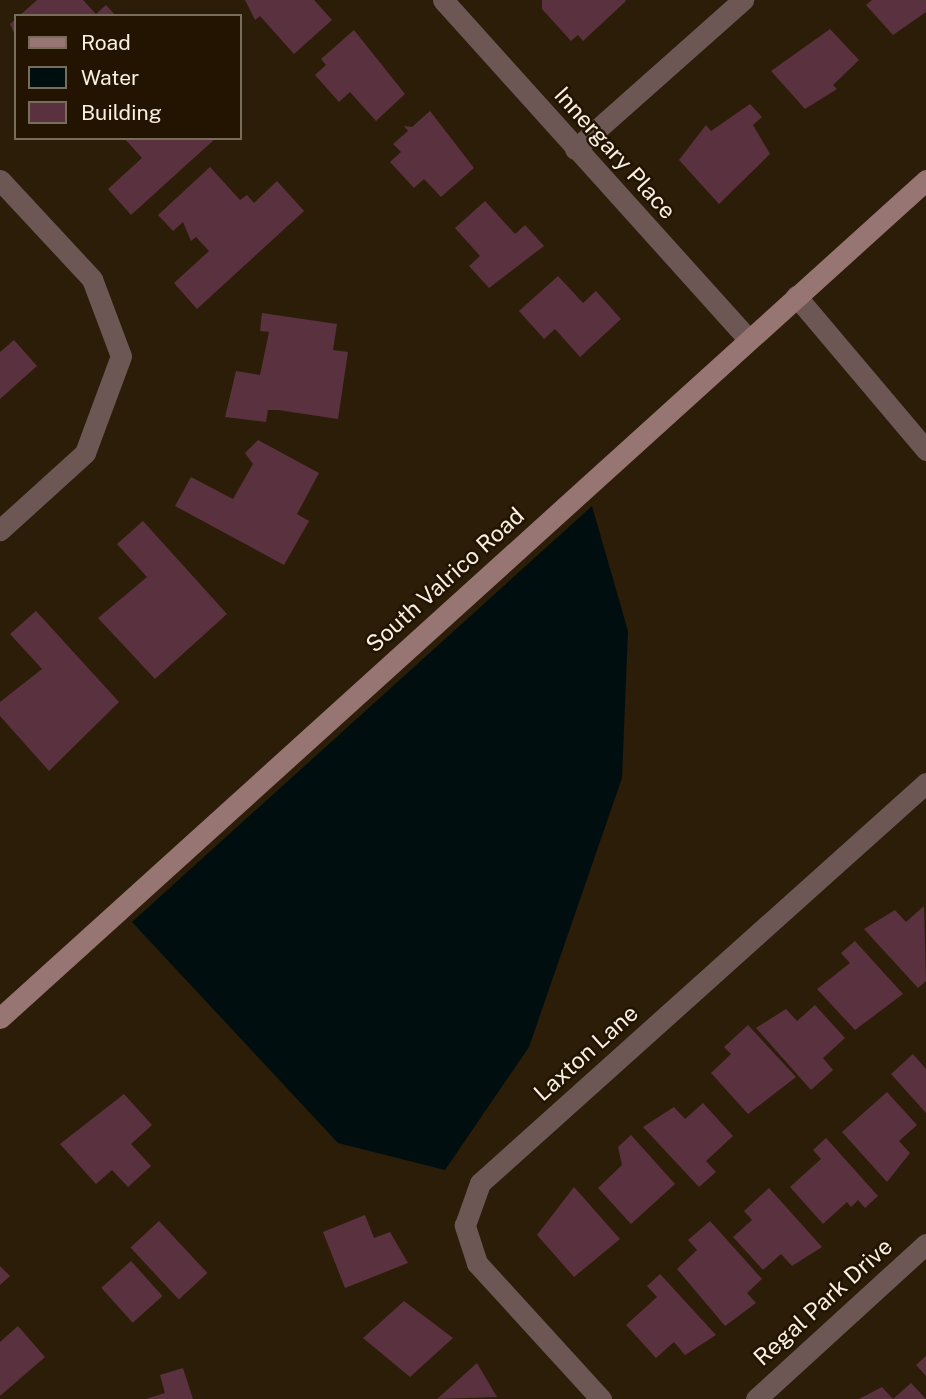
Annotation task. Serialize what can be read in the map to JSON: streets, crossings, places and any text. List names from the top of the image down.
{
  "streets": {
    "street": [
      "Innergary Place",
      "South Valrico Road",
      "Laxton Lane",
      "Regal Park Drive"
    ]
  },
  "crossings": [
    ["Innergary Place", "South Valrico Road"]
  ],
  "legend": ["Road", "Water", "Building"]
}
